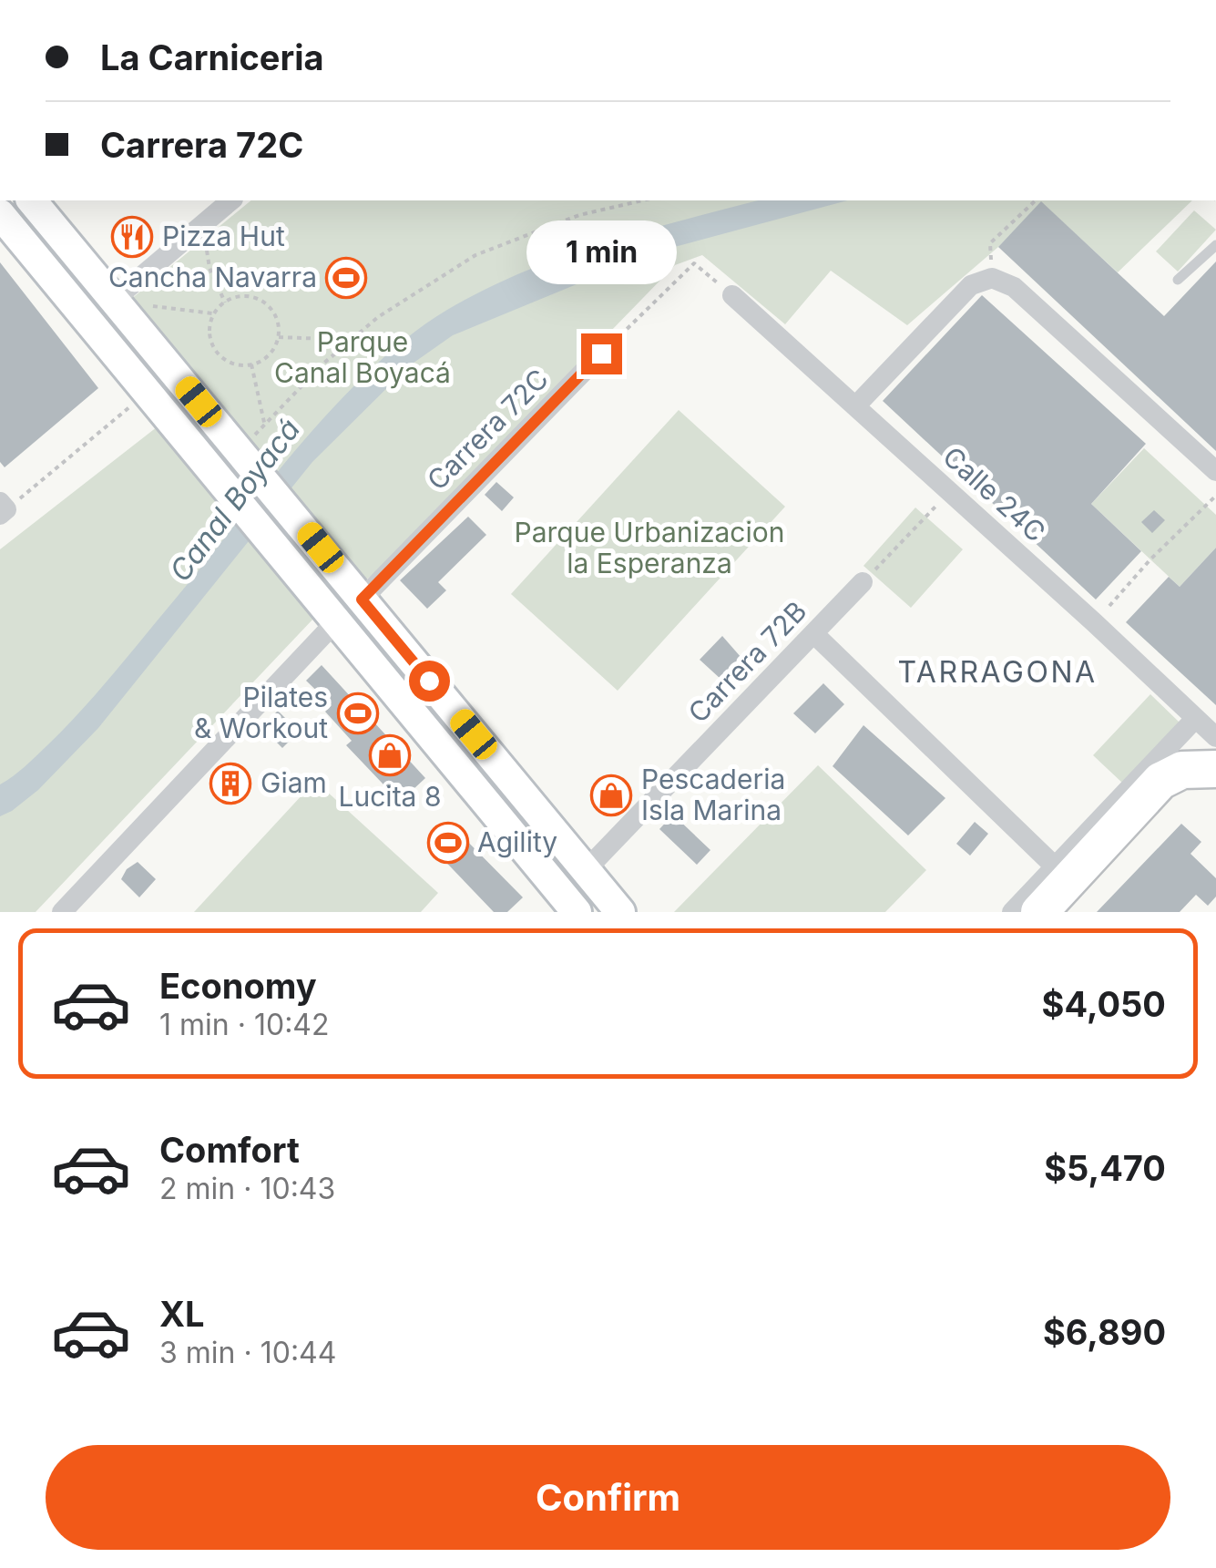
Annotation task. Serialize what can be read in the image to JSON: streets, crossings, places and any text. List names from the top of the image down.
{
  "streets": {
    "street": ["Carrera 72C", "Calle 24C", "Carrera 72B"]
  },
  "districts": ["TARRAGONA"],
  "water": ["Canal Boyacá"],
  "parks": ["Parque Canal Boyacá", "Parque Urbanizacion la Esperanza"],
  "places": {
    "restaurant": ["Pizza Hut"],
    "sports": ["Cancha Navarra", "Pilates & Workout", "Agility"],
    "shop": ["Lucita 8", "Pescaderia Isla Marina"],
    "building": ["Giam"]
  },
  "page": {
    "banner": ["La Carniceria", "Carrera 72C"],
    "bubble": "1 min",
    "list": [
      {
        "name": "Economy",
        "note": "1 min · 10:42",
        "value": "$4,050"
      },
      {
        "name": "Comfort",
        "note": "2 min · 10:43",
        "value": "$5,470"
      },
      {
        "name": "XL",
        "note": "3 min · 10:44",
        "value": "$6,890"
      }
    ],
    "buttons": "Confirm"
  }
}
